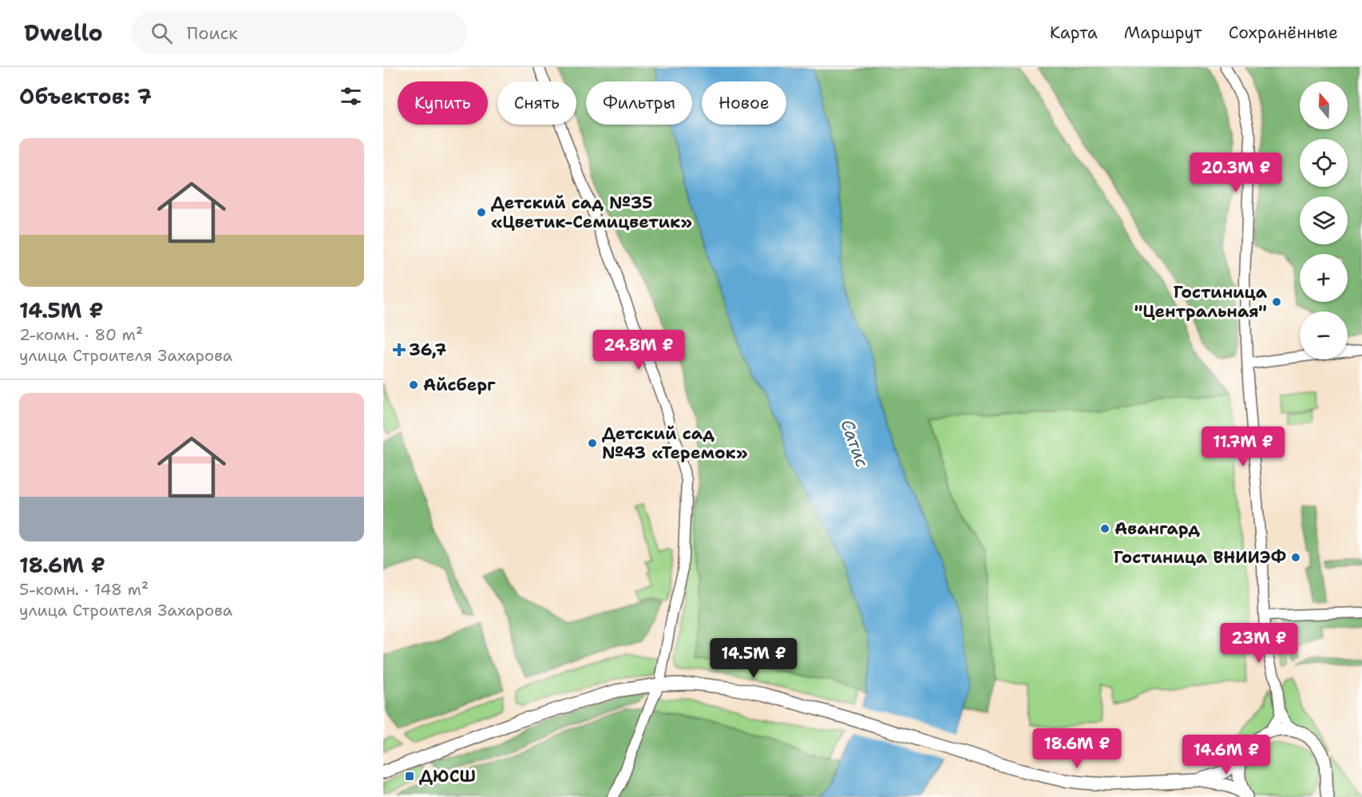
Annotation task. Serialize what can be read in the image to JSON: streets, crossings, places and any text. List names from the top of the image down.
{
  "water": ["Сатис"],
  "places": {
    "other": [
      "Детский сад №35 «Цветик-Семицветик»",
      "Гостиница \"Центральная\"",
      "Айсберг",
      "Детский сад №43 «Теремок»",
      "Авангард",
      "Гостиница ВНИИЭФ"
    ],
    "health": ["36,7"],
    "transit": ["ДЮСШ"]
  },
  "north": "top",
  "page": {
    "header": "Dwello",
    "search": "Поиск",
    "nav": ["Карта", "Маршрут", "Сохранённые"],
    "heading": "Объектов: 7",
    "map_buttons": ["+", "−"],
    "chip": [
      "Купить",
      "Снять",
      "Фильтры",
      "Новое"
    ],
    "list": [
      {
        "name": "14.5M ₽",
        "note": "2-комн. · 80 m² · улица Строителя Захарова"
      },
      {
        "name": "18.6M ₽",
        "note": "5-комн. · 148 m² · улица Строителя Захарова"
      }
    ],
    "price": [
      "20.3M ₽",
      "24.8M ₽",
      "11.7M ₽",
      "23M ₽",
      "14.5M ₽",
      "18.6M ₽",
      "14.6M ₽"
    ]
  }
}
